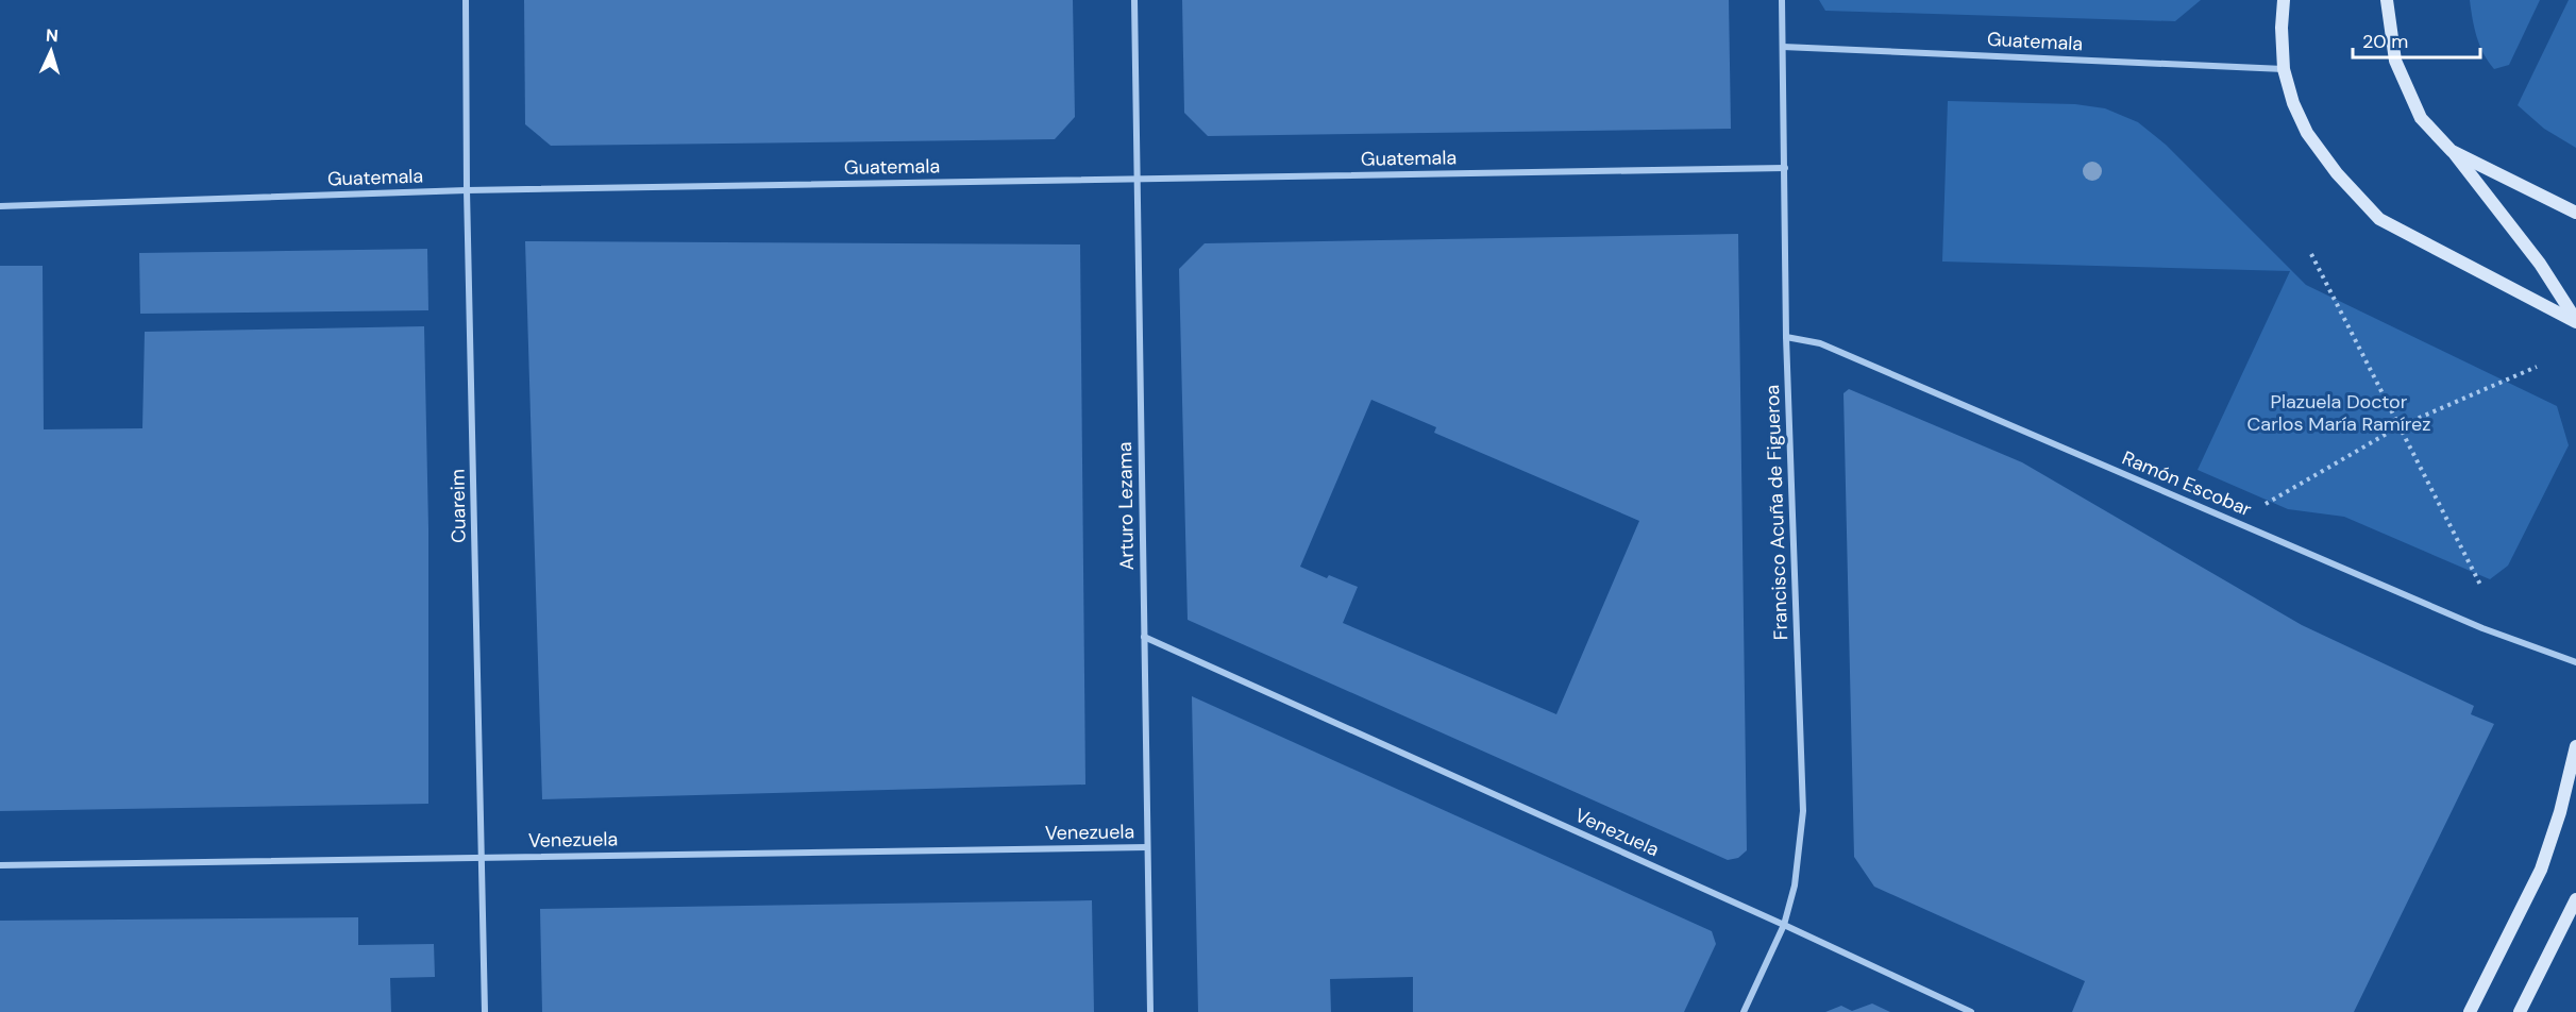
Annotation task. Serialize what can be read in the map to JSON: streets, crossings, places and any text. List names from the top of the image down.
{
  "streets": {
    "street": [
      "Guatemala",
      "Ramón Escobar",
      "Cuareim",
      "Arturo Lezama",
      "Francisco Acuña de Figueroa",
      "Venezuela"
    ]
  },
  "crossings": [
    ["Guatemala", "Cuareim"],
    ["Guatemala", "Arturo Lezama"],
    ["Guatemala", "Francisco Acuña de Figueroa"],
    ["Ramón Escobar", "Francisco Acuña de Figueroa"],
    ["Cuareim", "Venezuela"],
    ["Arturo Lezama", "Venezuela"],
    ["Francisco Acuña de Figueroa", "Venezuela"]
  ],
  "parks": ["Plazuela Doctor Carlos María Ramírez"],
  "scale_bar": "20 m",
  "north": "top"
}
